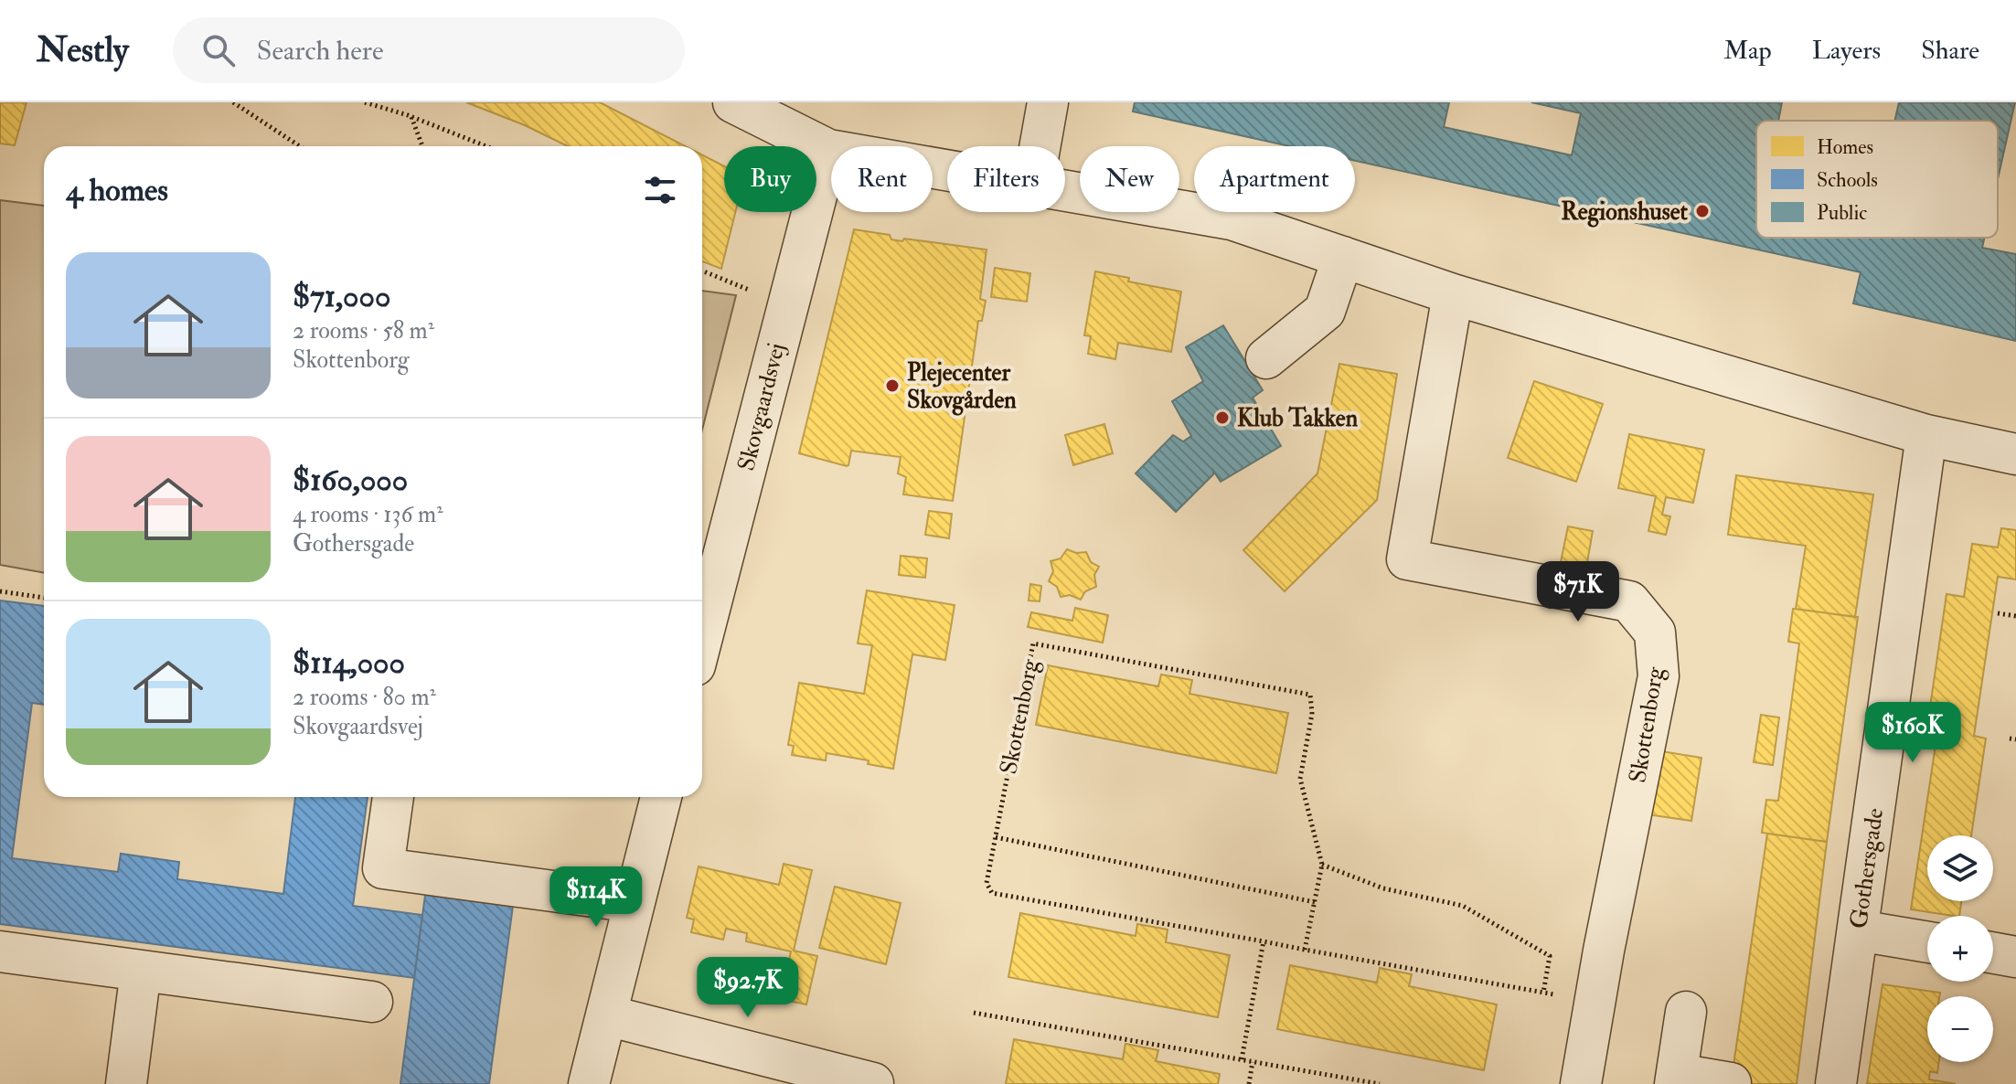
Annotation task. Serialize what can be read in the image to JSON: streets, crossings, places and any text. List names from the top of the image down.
{
  "streets": {
    "street": ["Skovgaardsvej", "Skottenborg", "Gothersgade"]
  },
  "places": ["Regionshuset", "Plejecenter Skovgården", "Klub Takken"],
  "legend": ["Homes", "Schools", "Public"],
  "page": {
    "header": "Nestly",
    "search": "Search here",
    "nav": ["Map", "Layers", "Share"],
    "chip": [
      "Buy",
      "Rent",
      "Filters",
      "New",
      "Apartment"
    ],
    "heading": "4 homes",
    "list": [
      {
        "name": "$71,000",
        "note": "2 rooms · 58 m² · Skottenborg"
      },
      {
        "name": "$160,000",
        "note": "4 rooms · 136 m² · Gothersgade"
      },
      {
        "name": "$114,000",
        "note": "2 rooms · 80 m² · Skovgaardsvej"
      }
    ],
    "price": [
      "$71K",
      "$160K",
      "$114K",
      "$92.7K"
    ],
    "map_buttons": ["+", "−"]
  }
}
